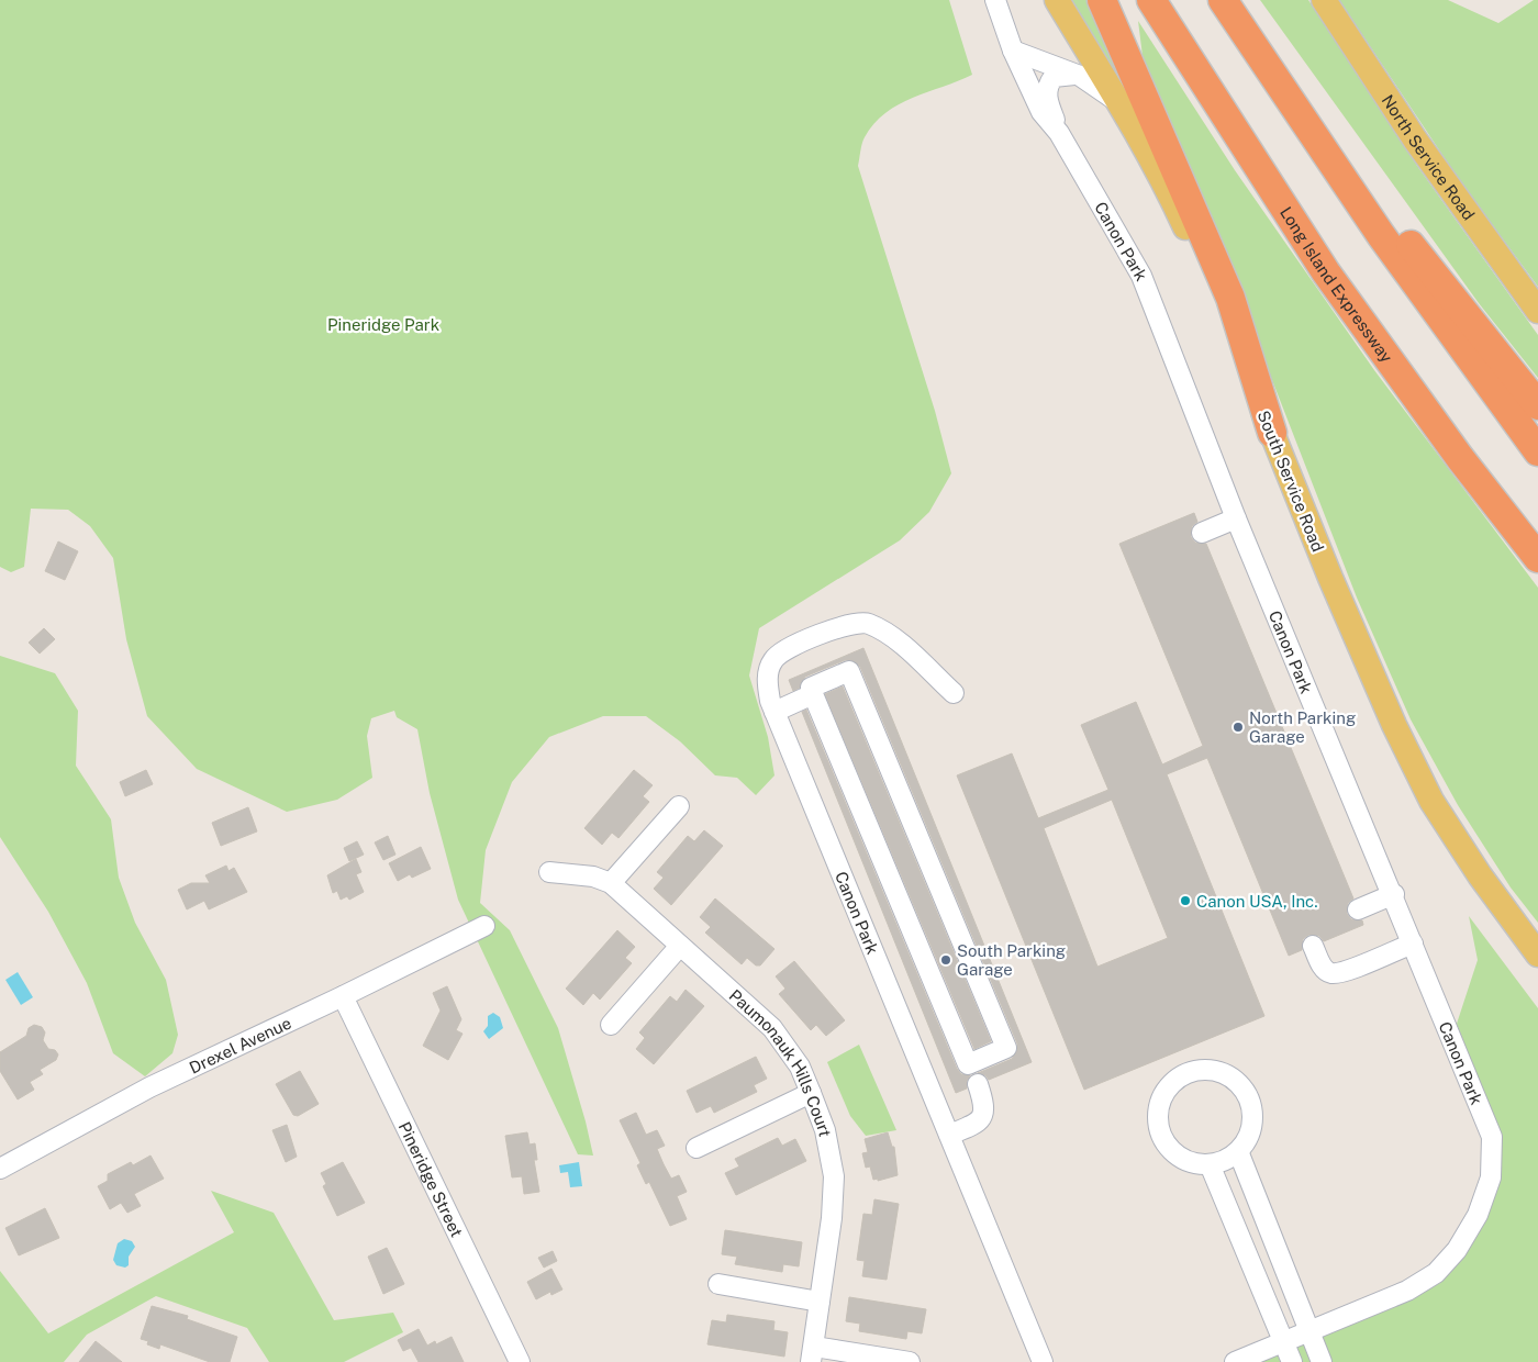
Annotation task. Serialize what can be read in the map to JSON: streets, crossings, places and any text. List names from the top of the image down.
{
  "streets": {
    "highway": ["Long Island Expressway"],
    "main road": ["North Service Road", "South Service Road"],
    "street": [
      "Canon Park",
      "Drexel Avenue",
      "Paumonauk Hills Court",
      "Pineridge Street"
    ]
  },
  "crossings": [
    ["Drexel Avenue", "Pineridge Street"]
  ],
  "parks": ["Pineridge Park"],
  "places": ["North Parking Garage", "Canon USA, Inc.", "South Parking Garage"]
}
